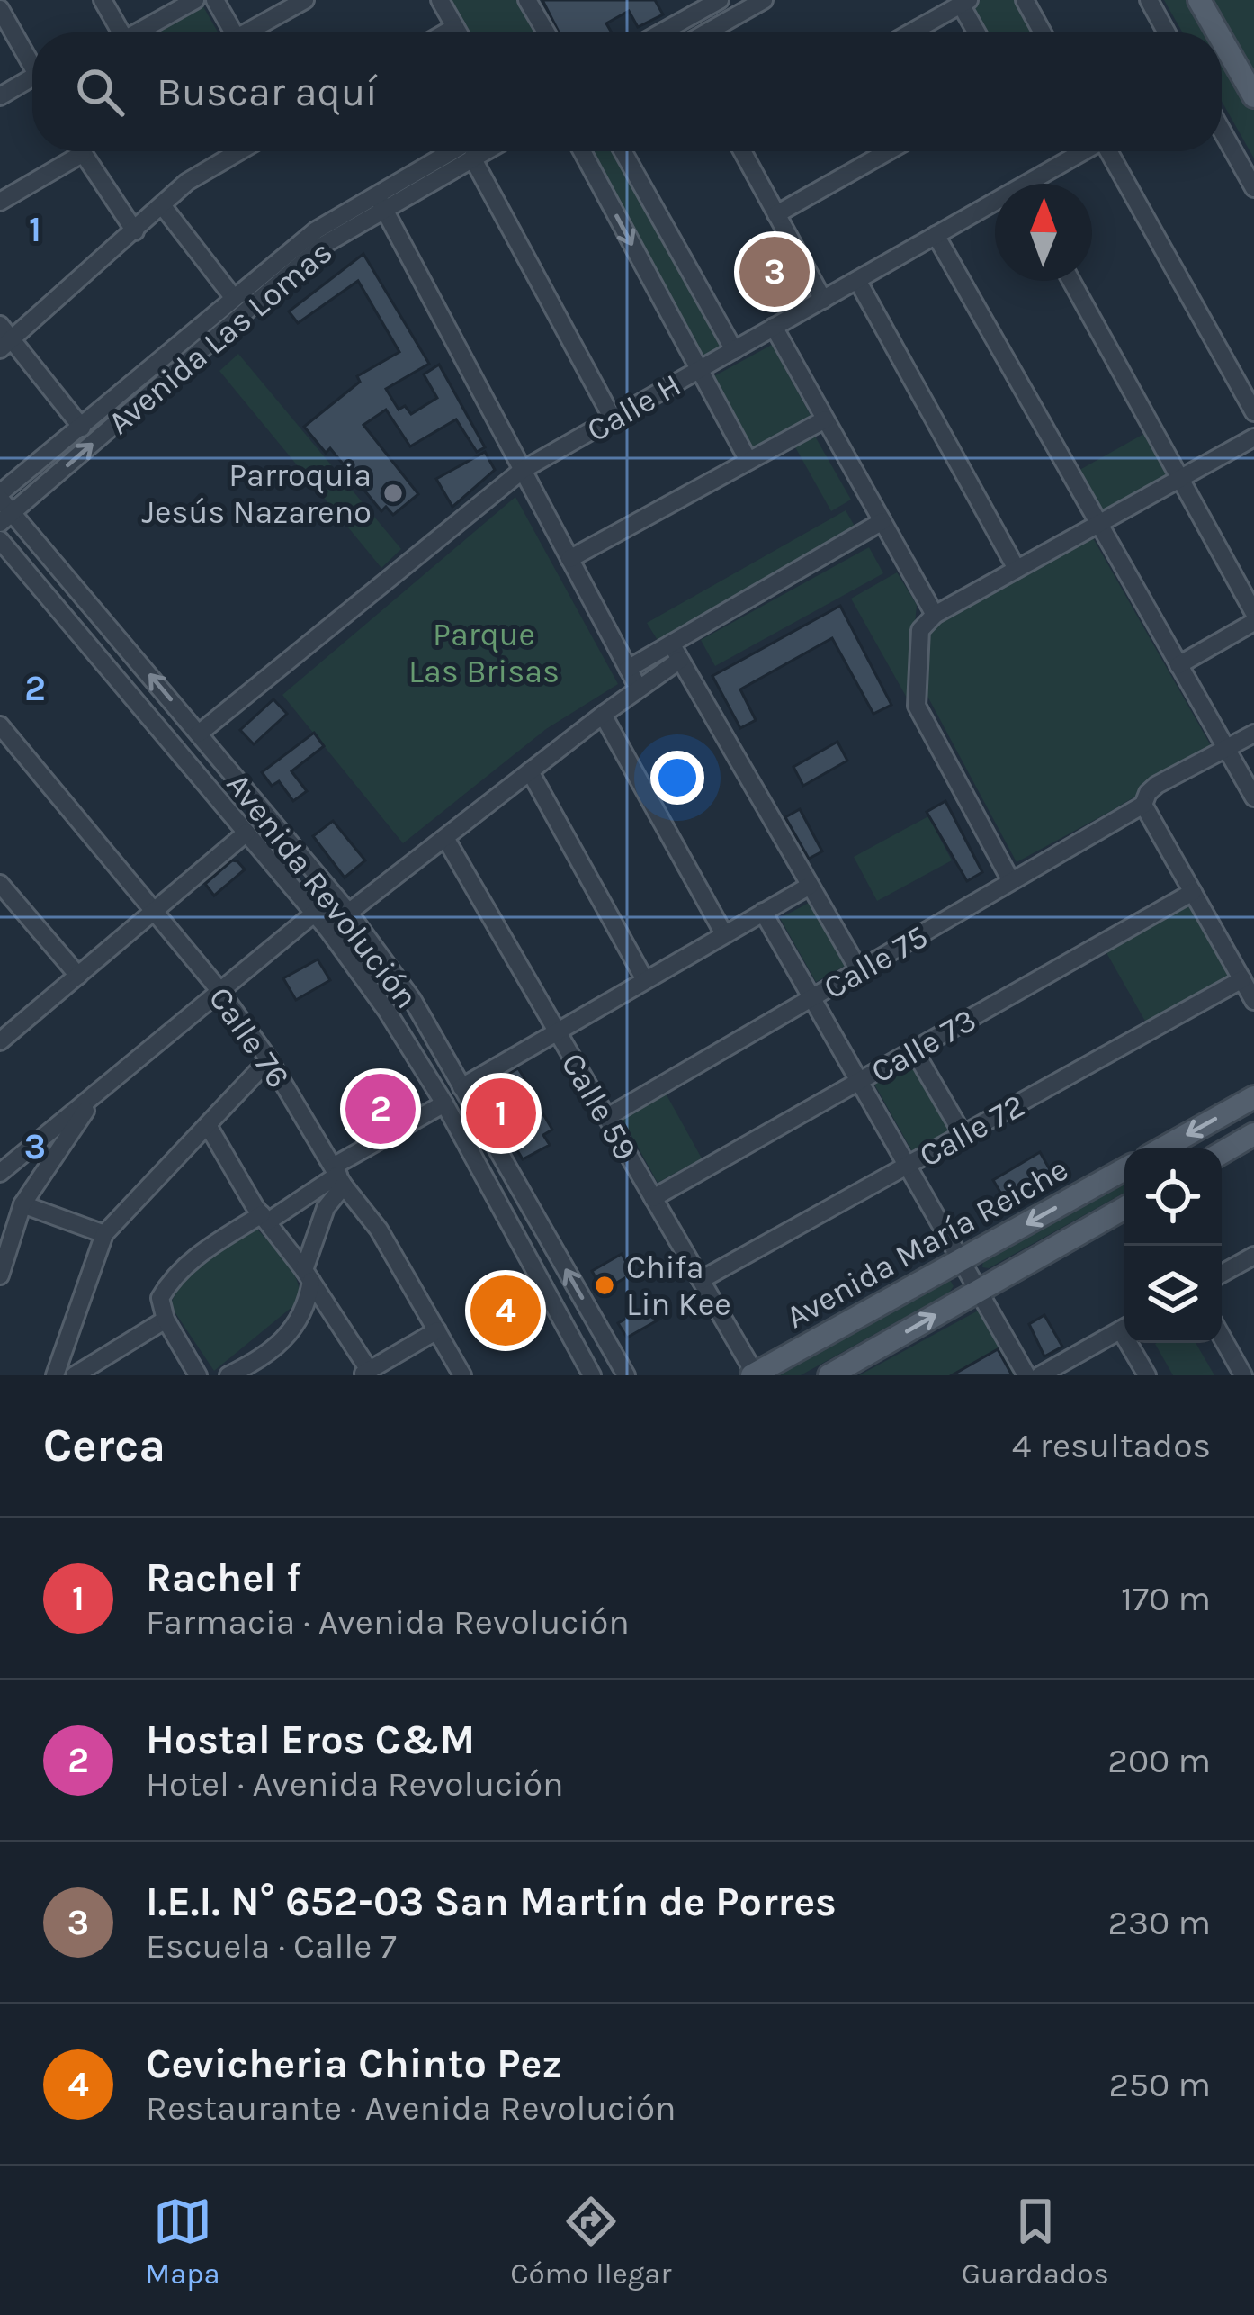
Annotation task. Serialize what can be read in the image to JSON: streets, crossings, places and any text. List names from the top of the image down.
{
  "streets": {
    "main road": ["Avenida María Reiche"],
    "street": [
      "Avenida Las Lomas",
      "Calle H",
      "Avenida Revolución",
      "Calle 75",
      "Calle 76",
      "Calle 73",
      "Calle 59",
      "Calle 72"
    ]
  },
  "crossings": [
    ["Avenida Las Lomas", "Avenida Revolución"],
    ["Calle H", "Avenida Revolución"],
    ["Calle 75", "Calle 59"],
    ["Calle 73", "Calle 59"],
    ["Calle 59", "Calle 72"],
    ["Calle 59", "Avenida María Reiche"]
  ],
  "parks": ["Parque Las Brisas"],
  "places": ["Parroquia Jesús Nazareno", "Chifa Lin Kee"],
  "north": "top",
  "page": {
    "search": "Buscar aquí",
    "pins": [
      "3",
      "2",
      "1",
      "4"
    ],
    "heading": ["Cerca", "4 resultados"],
    "list": [
      {
        "mark": "1",
        "name": "Rachel f",
        "note": "Farmacia · Avenida Revolución",
        "value": "170 m"
      },
      {
        "mark": "2",
        "name": "Hostal Eros C&M",
        "note": "Hotel · Avenida Revolución",
        "value": "200 m"
      },
      {
        "mark": "3",
        "name": "I.E.I. N° 652-03 San Martín de Porres",
        "note": "Escuela · Calle 7",
        "value": "230 m"
      },
      {
        "mark": "4",
        "name": "Cevicheria Chinto Pez",
        "note": "Restaurante · Avenida Revolución",
        "value": "250 m"
      }
    ],
    "nav": ["Mapa", "Cómo llegar", "Guardados"]
  },
  "grid": {
    "rows": ["1", "2", "3"]
  }
}
